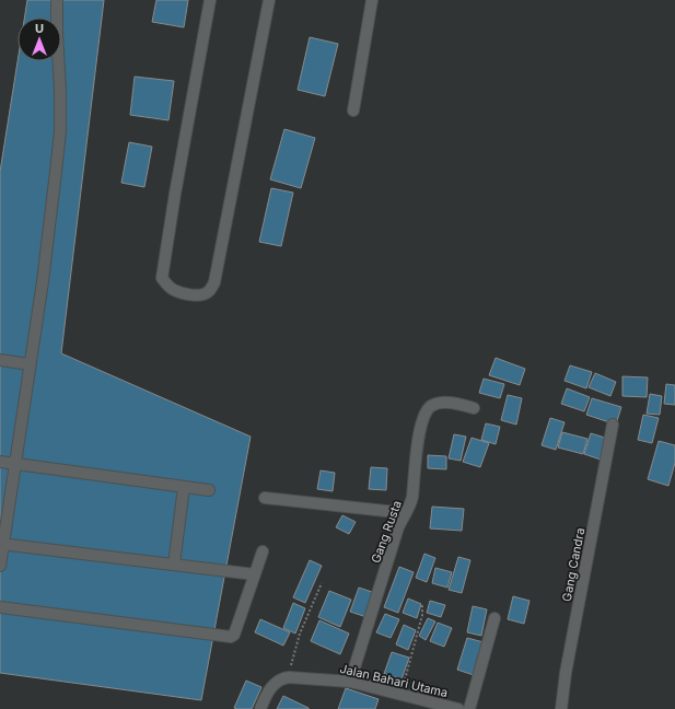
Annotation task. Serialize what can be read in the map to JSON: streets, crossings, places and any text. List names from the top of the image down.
{
  "streets": {
    "street": ["Gang Rusta", "Gang Candra", "Jalan Bahari Utama"]
  },
  "crossings": [
    ["Gang Rusta", "Jalan Bahari Utama"]
  ],
  "north": "top"
}
